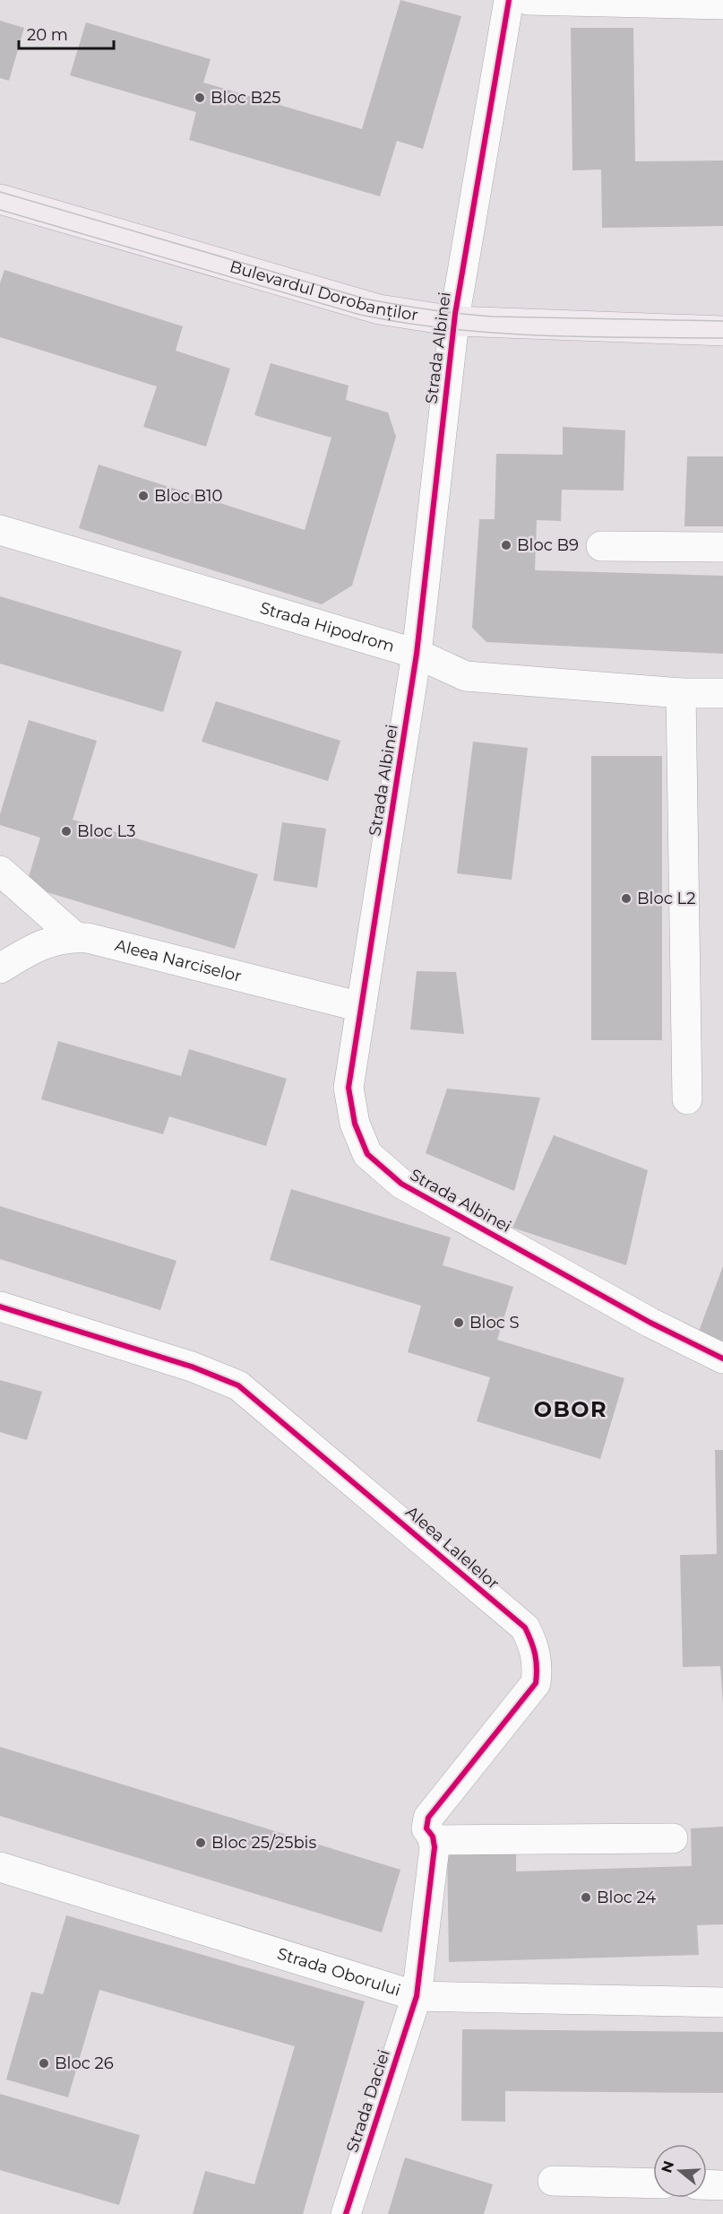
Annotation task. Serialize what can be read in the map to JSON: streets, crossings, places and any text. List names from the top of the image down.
{
  "streets": {
    "main road": ["Bulevardul Dorobanților"],
    "street": [
      "Strada Albinei",
      "Strada Hipodrom",
      "Aleea Narciselor",
      "Aleea Lalelelor",
      "Strada Oborului",
      "Strada Daciei"
    ]
  },
  "crossings": [
    ["Bulevardul Dorobanților", "Strada Albinei"],
    ["Strada Albinei", "Strada Hipodrom"],
    ["Strada Albinei", "Aleea Narciselor"],
    ["Aleea Lalelelor", "Strada Oborului"],
    ["Aleea Lalelelor", "Strada Daciei"],
    ["Strada Oborului", "Strada Daciei"]
  ],
  "districts": ["OBOR"],
  "places": [
    "Bloc B25",
    "Bloc B10",
    "Bloc B9",
    "Bloc L3",
    "Bloc L2",
    "Bloc S",
    "Bloc 25/25bis",
    "Bloc 24",
    "Bloc 26"
  ],
  "scale_bar": "20 m",
  "north": "left"
}
